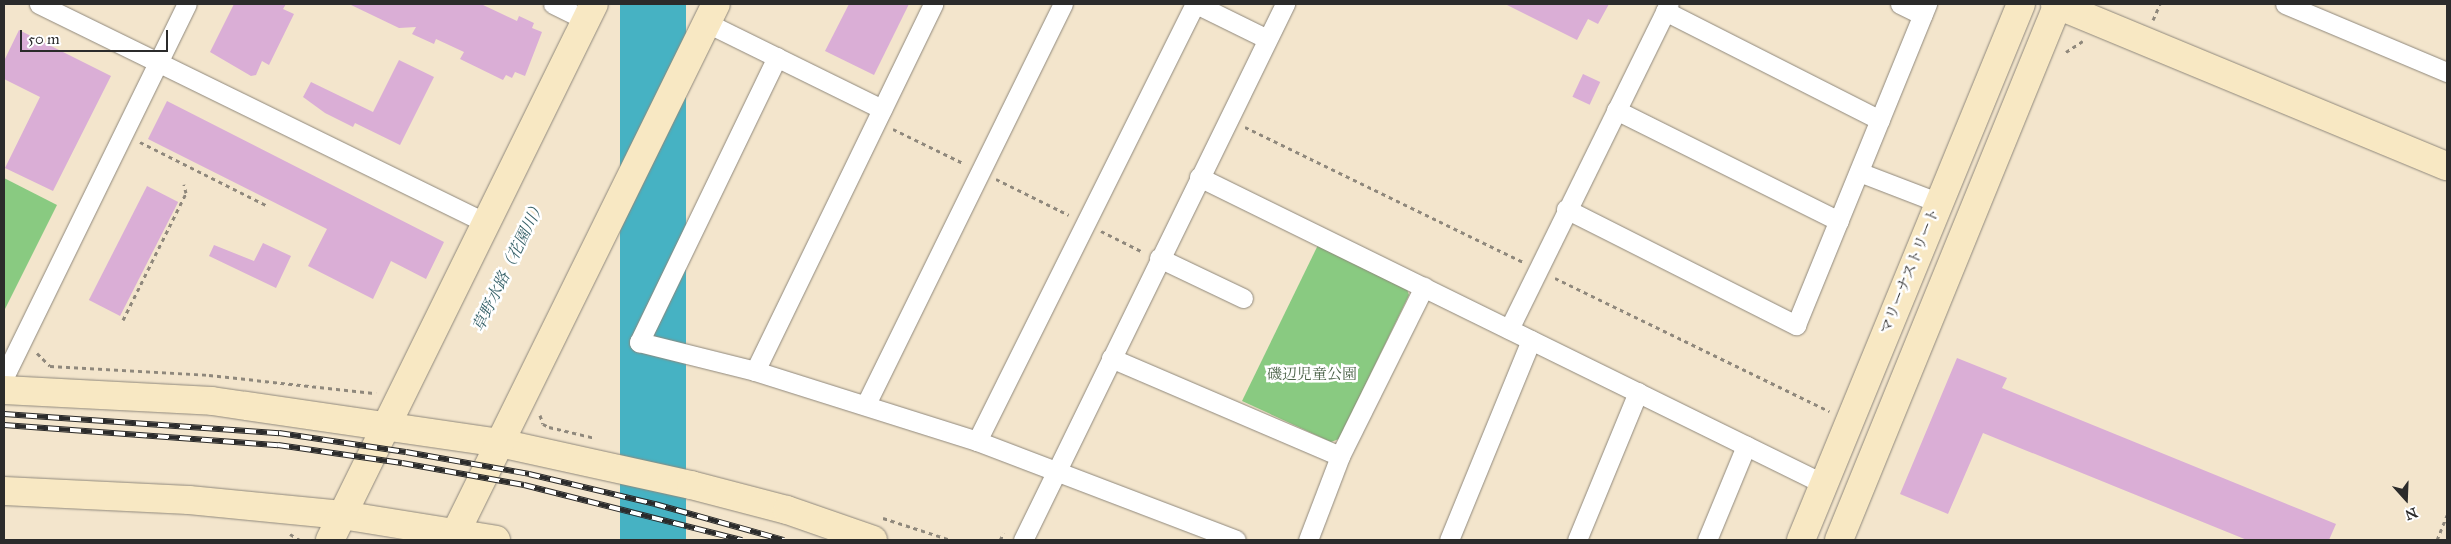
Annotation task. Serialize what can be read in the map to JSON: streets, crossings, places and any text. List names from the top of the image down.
{
  "streets": {
    "street": ["マリーナストリート"]
  },
  "water": ["草野水路（花園川）"],
  "parks": ["磯辺児童公園"],
  "scale_bar": "50 m",
  "north": "bottom"
}
